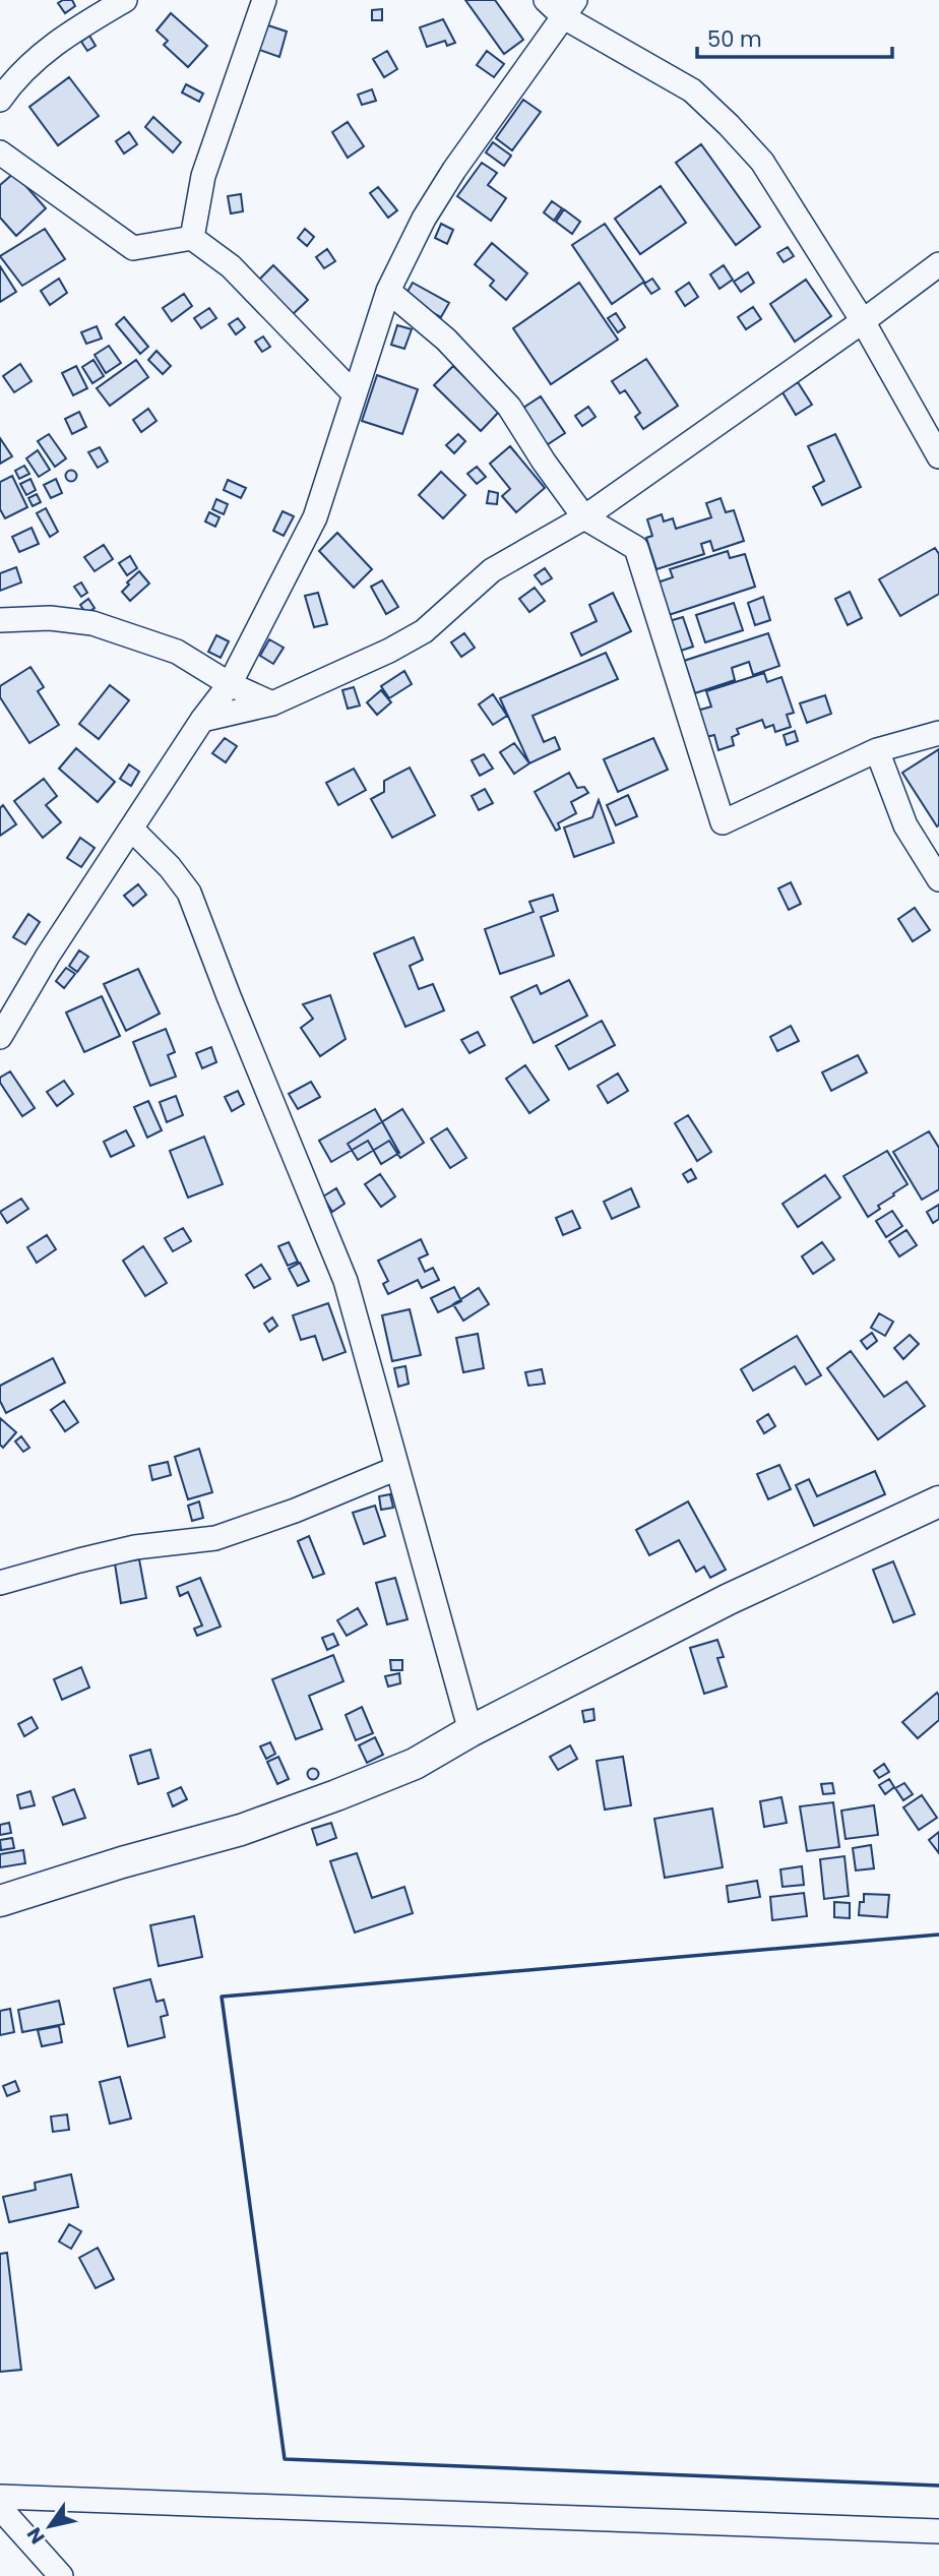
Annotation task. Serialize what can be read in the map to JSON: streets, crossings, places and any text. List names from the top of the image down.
{
  "scale_bar": "50 m",
  "north": "bottom left"
}
